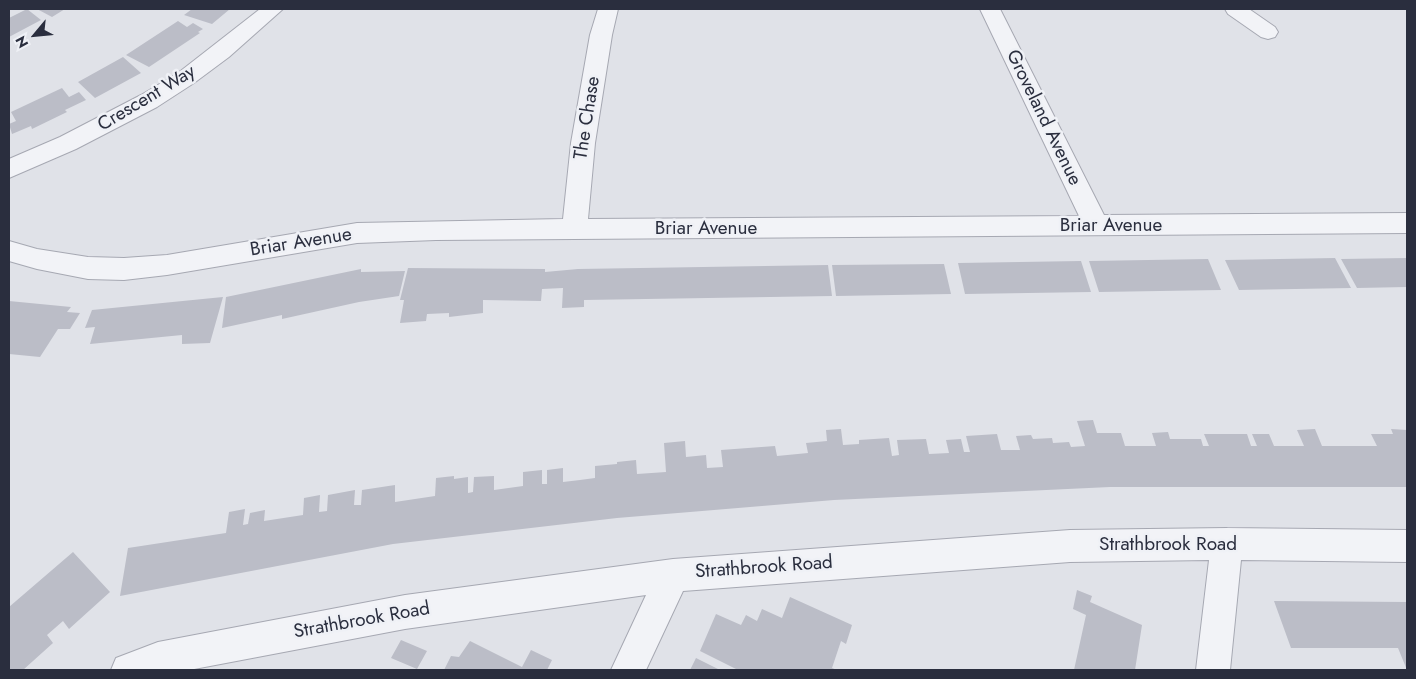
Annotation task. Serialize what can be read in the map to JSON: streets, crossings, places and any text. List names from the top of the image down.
{
  "streets": {
    "street": [
      "Crescent Way",
      "The Chase",
      "Groveland Avenue",
      "Briar Avenue",
      "Strathbrook Road"
    ]
  },
  "crossings": [
    ["The Chase", "Briar Avenue"],
    ["Groveland Avenue", "Briar Avenue"]
  ],
  "north": "bottom left"
}
